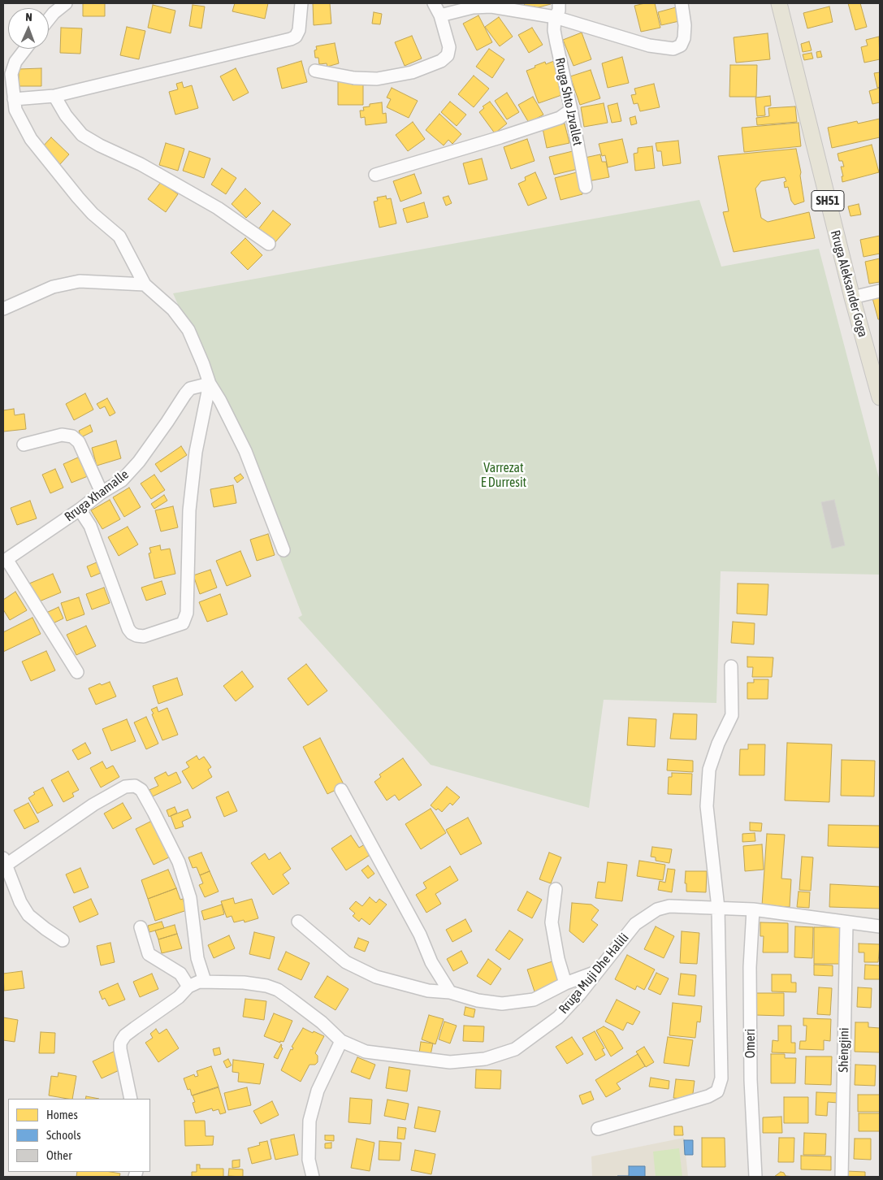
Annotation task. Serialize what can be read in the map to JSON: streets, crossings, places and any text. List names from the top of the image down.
{
  "streets": {
    "main road": ["SH51", "Rruga Aleksander Goga"],
    "street": [
      "Rruga Shto Jzvallet",
      "Rruga Xhamalle",
      "Rruga Muji Dhe Halili",
      "Omeri",
      "Shëngjini"
    ]
  },
  "crossings": [
    ["Rruga Muji Dhe Halili", "Omeri"],
    ["Rruga Muji Dhe Halili", "Shëngjini"]
  ],
  "parks": ["Varrezat E Durresit"],
  "legend": ["Homes", "Schools", "Other"],
  "north": "top"
}
